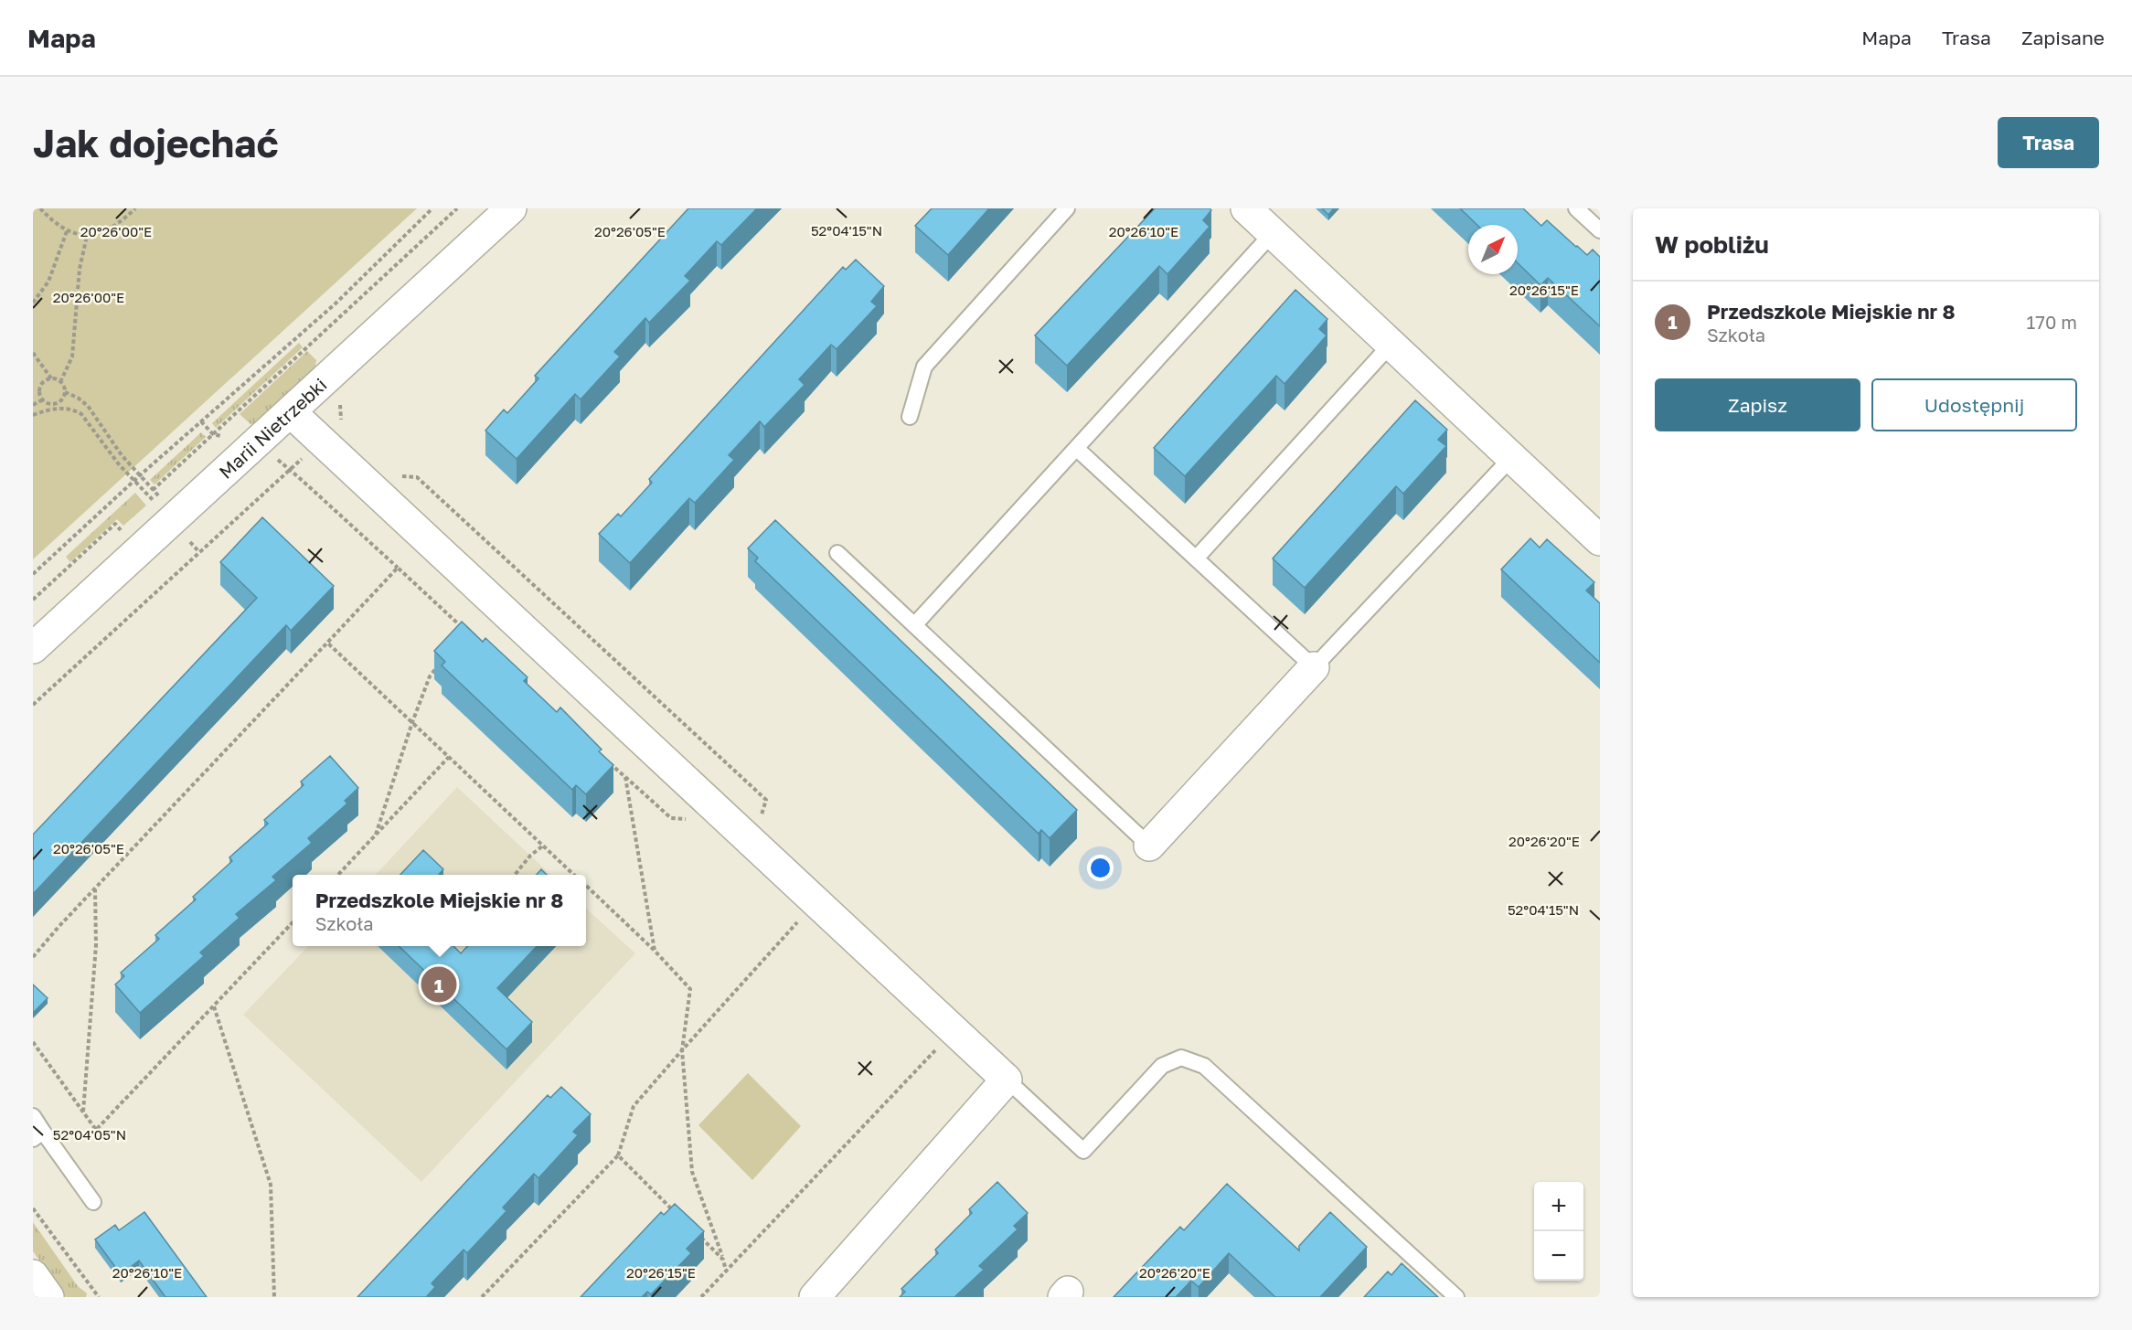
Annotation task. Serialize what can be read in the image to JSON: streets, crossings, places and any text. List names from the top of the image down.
{
  "streets": {
    "street": ["Marii Nietrzebki"]
  },
  "north": "top right",
  "page": {
    "header": "Mapa",
    "nav": ["Mapa", "Trasa", "Zapisane"],
    "buttons": [
      "Trasa",
      ["Zapisz", "Udostępnij"]
    ],
    "title": "Jak dojechać",
    "heading": "W pobliżu",
    "list": [
      {
        "mark": "1",
        "name": "Przedszkole Miejskie nr 8",
        "note": "Szkoła",
        "value": "170 m"
      }
    ],
    "popup": ["Przedszkole Miejskie nr 8", "Szkoła"],
    "pins": "1",
    "map_buttons": ["+", "−"]
  },
  "coordinates": [
    "52°04'15\"N",
    "20°26'00\"E",
    "20°26'05\"E",
    "20°26'10\"E",
    "20°26'15\"E",
    "20°26'20\"E",
    "52°04'05\"N"
  ]
}
